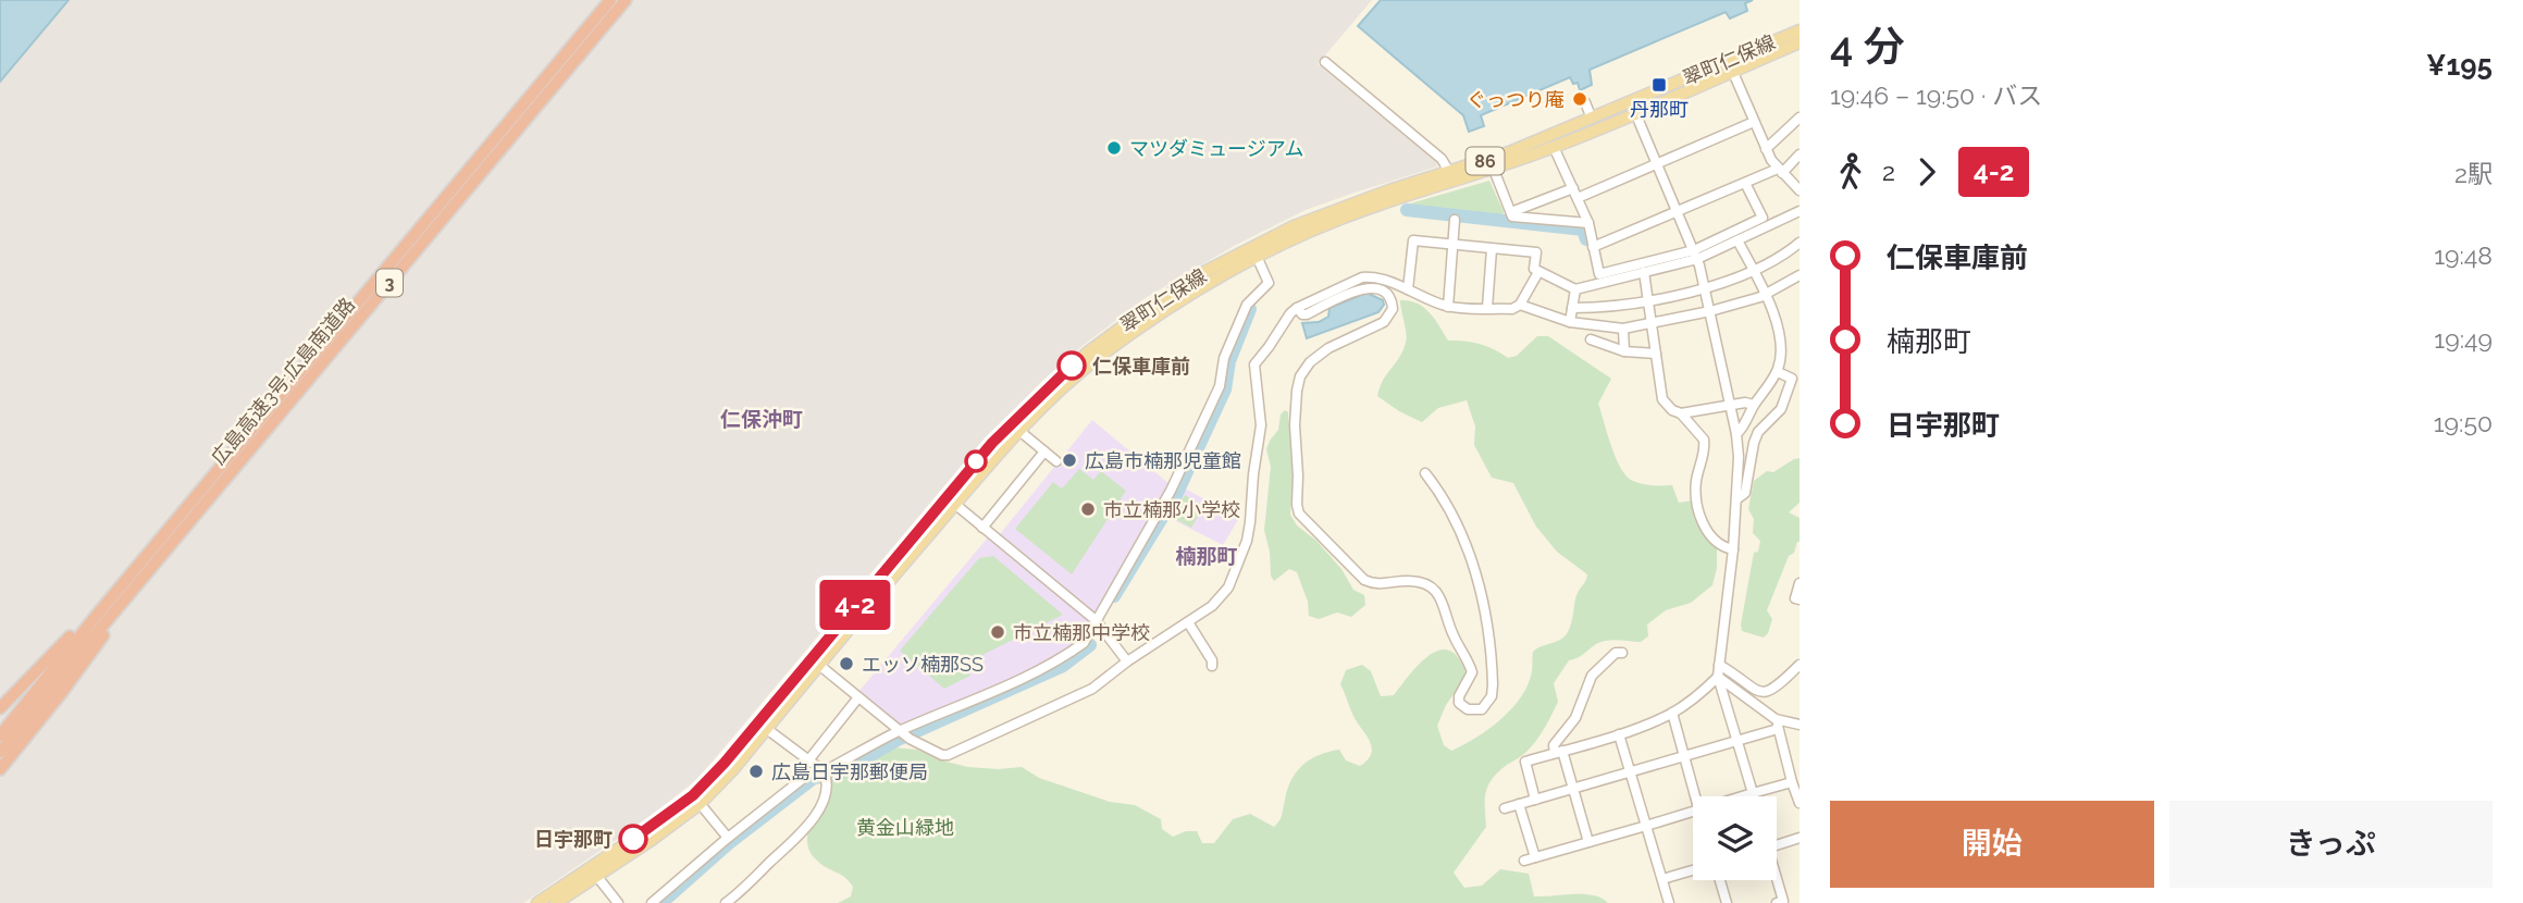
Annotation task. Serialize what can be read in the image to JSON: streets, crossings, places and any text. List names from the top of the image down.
{
  "streets": {
    "highway": ["3", "広島高速3号;広島南道路"],
    "main road": ["翠町仁保線", "86"]
  },
  "districts": ["仁保沖町", "楠那町"],
  "parks": ["黄金山緑地"],
  "places": {
    "transit": ["丹那町"],
    "other": [
      "ぐっつり庵",
      "マツダミュージアム",
      "仁保車庫前",
      "広島市楠那児童館",
      "市立楠那小学校",
      "市立楠那中学校",
      "エッソ楠那SS",
      "広島日宇那郵便局",
      "日宇那町"
    ]
  },
  "lines": ["bus line 4-2"],
  "page": {
    "on_map": "4-2",
    "heading": ["4 分", "19:46 – 19:50 · バス", "¥195"],
    "legs": ["2", "4-2", "2駅"],
    "list": [
      {
        "name": "仁保車庫前",
        "value": "19:48"
      },
      {
        "name": "楠那町",
        "value": "19:49"
      },
      {
        "name": "日宇那町",
        "value": "19:50"
      }
    ],
    "buttons": ["開始", "きっぷ"]
  }
}
